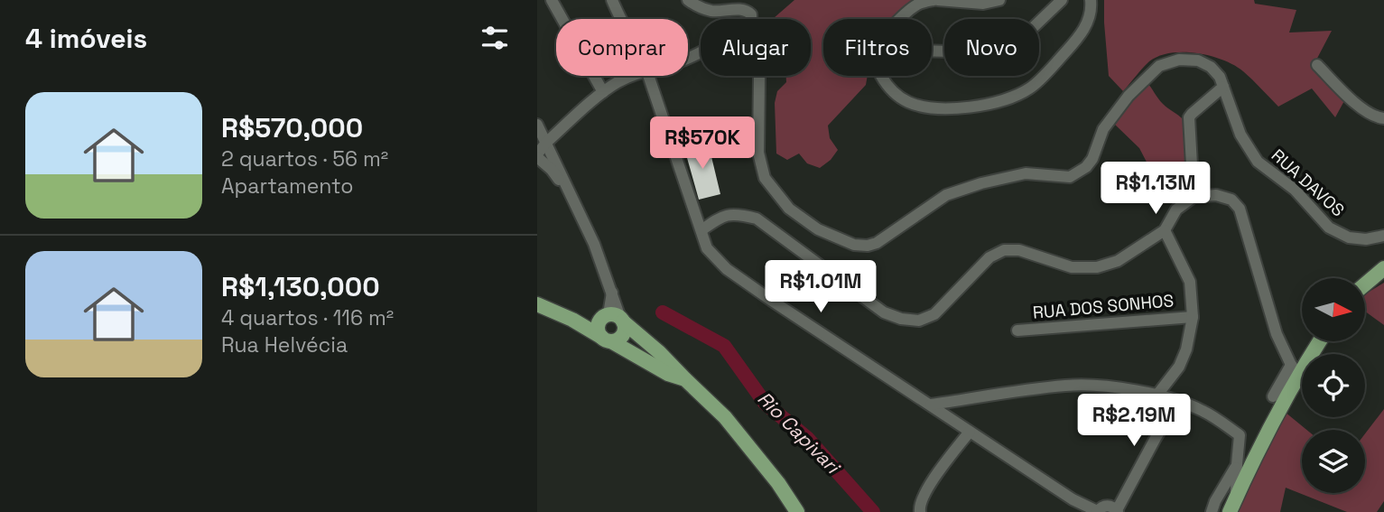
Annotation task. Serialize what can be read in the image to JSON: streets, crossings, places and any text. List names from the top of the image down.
{
  "streets": {
    "street": ["RUA DAVOS", "RUA DOS SONHOS"]
  },
  "water": ["Rio Capivari"],
  "north": "right",
  "page": {
    "heading": "4 imóveis",
    "chip": [
      "Comprar",
      "Alugar",
      "Filtros",
      "Novo"
    ],
    "list": [
      {
        "name": "R$570,000",
        "note": "2 quartos · 56 m² · Apartamento"
      },
      {
        "name": "R$1,130,000",
        "note": "4 quartos · 116 m² · Rua Helvécia"
      }
    ],
    "price": [
      "R$570K",
      "R$1.13M",
      "R$1.01M",
      "R$2.19M"
    ]
  }
}
